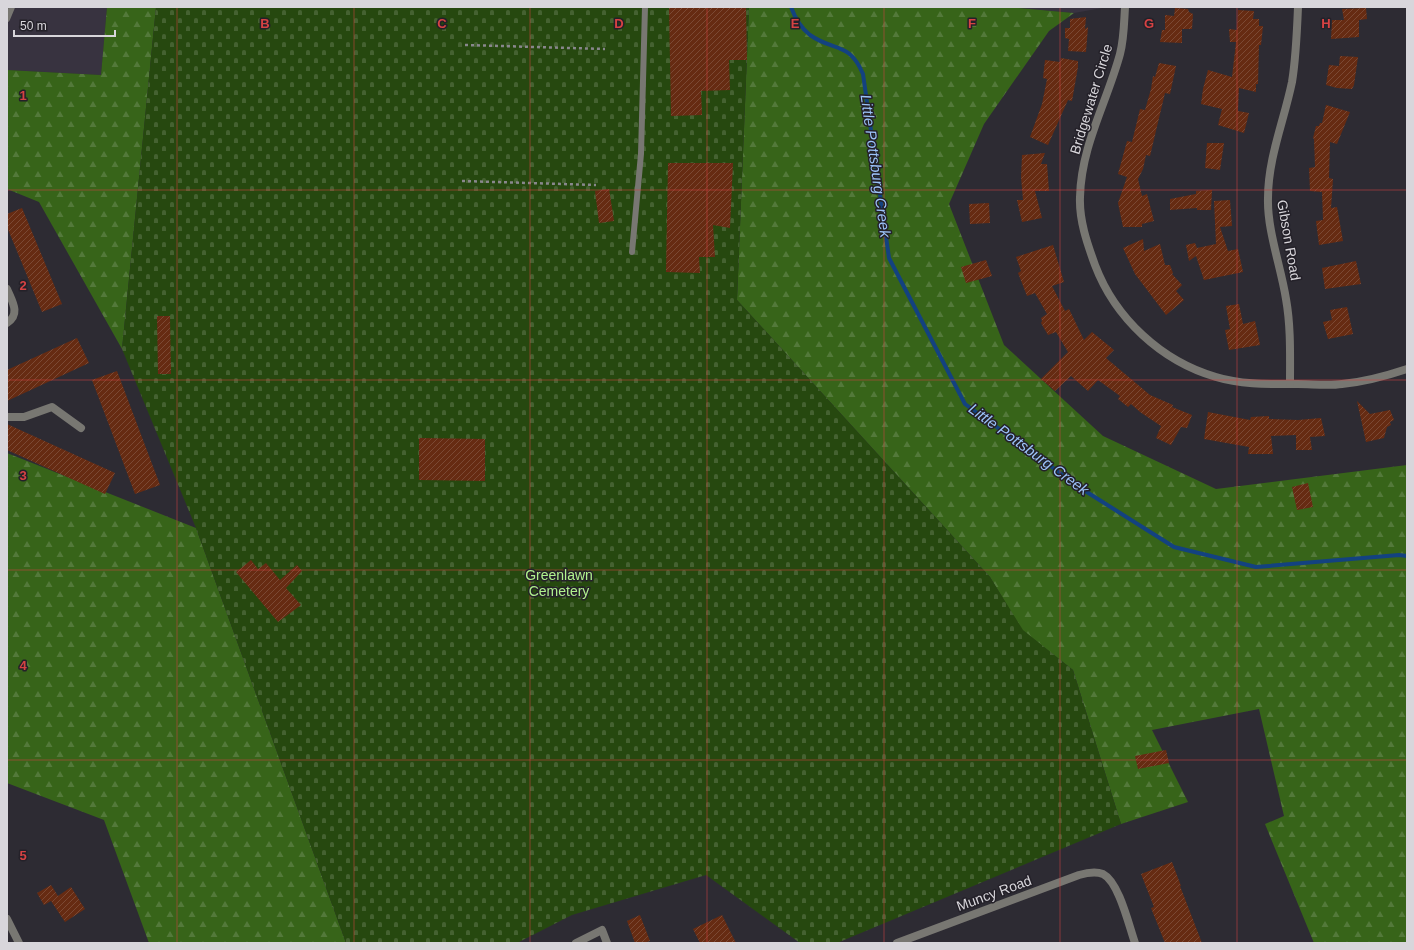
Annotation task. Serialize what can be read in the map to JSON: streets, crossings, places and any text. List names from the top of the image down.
{
  "streets": {
    "street": ["Bridgewater Circle", "Gibson Road", "Muncy Road"]
  },
  "crossings": [
    ["Bridgewater Circle", "Gibson Road"]
  ],
  "water": ["Little Pottsburg Creek"],
  "parks": ["Greenlawn Cemetery"],
  "scale_bar": "50 m",
  "grid": {
    "columns": [
      "B",
      "C",
      "D",
      "E",
      "F",
      "G",
      "H"
    ],
    "rows": [
      "1",
      "2",
      "3",
      "4",
      "5"
    ]
  }
}
